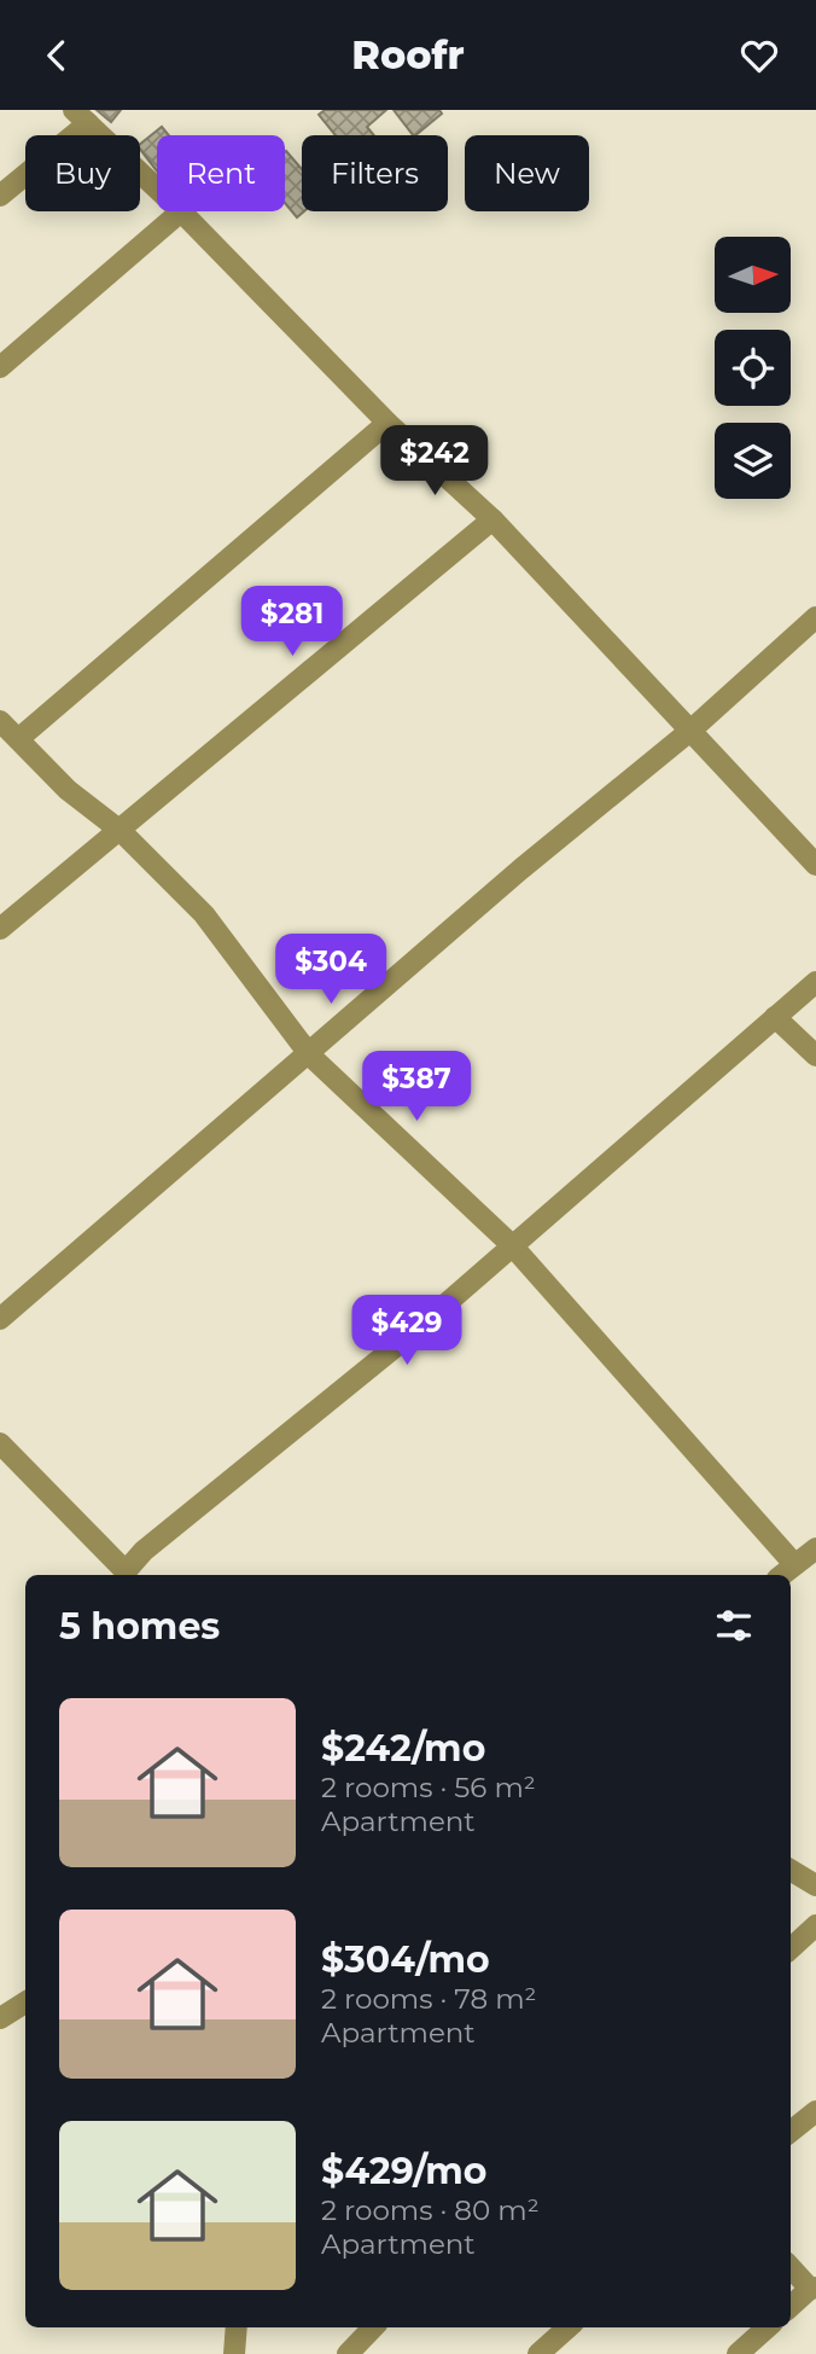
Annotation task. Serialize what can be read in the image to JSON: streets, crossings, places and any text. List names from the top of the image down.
{
  "north": "right",
  "page": {
    "header": "Roofr",
    "chip": [
      "Buy",
      "Rent",
      "Filters",
      "New"
    ],
    "price": [
      "$242",
      "$281",
      "$304",
      "$387",
      "$429"
    ],
    "heading": "5 homes",
    "list": [
      {
        "name": "$242/mo",
        "note": "2 rooms · 56 m² · Apartment"
      },
      {
        "name": "$304/mo",
        "note": "2 rooms · 78 m² · Apartment"
      },
      {
        "name": "$429/mo",
        "note": "2 rooms · 80 m² · Apartment"
      }
    ]
  }
}
